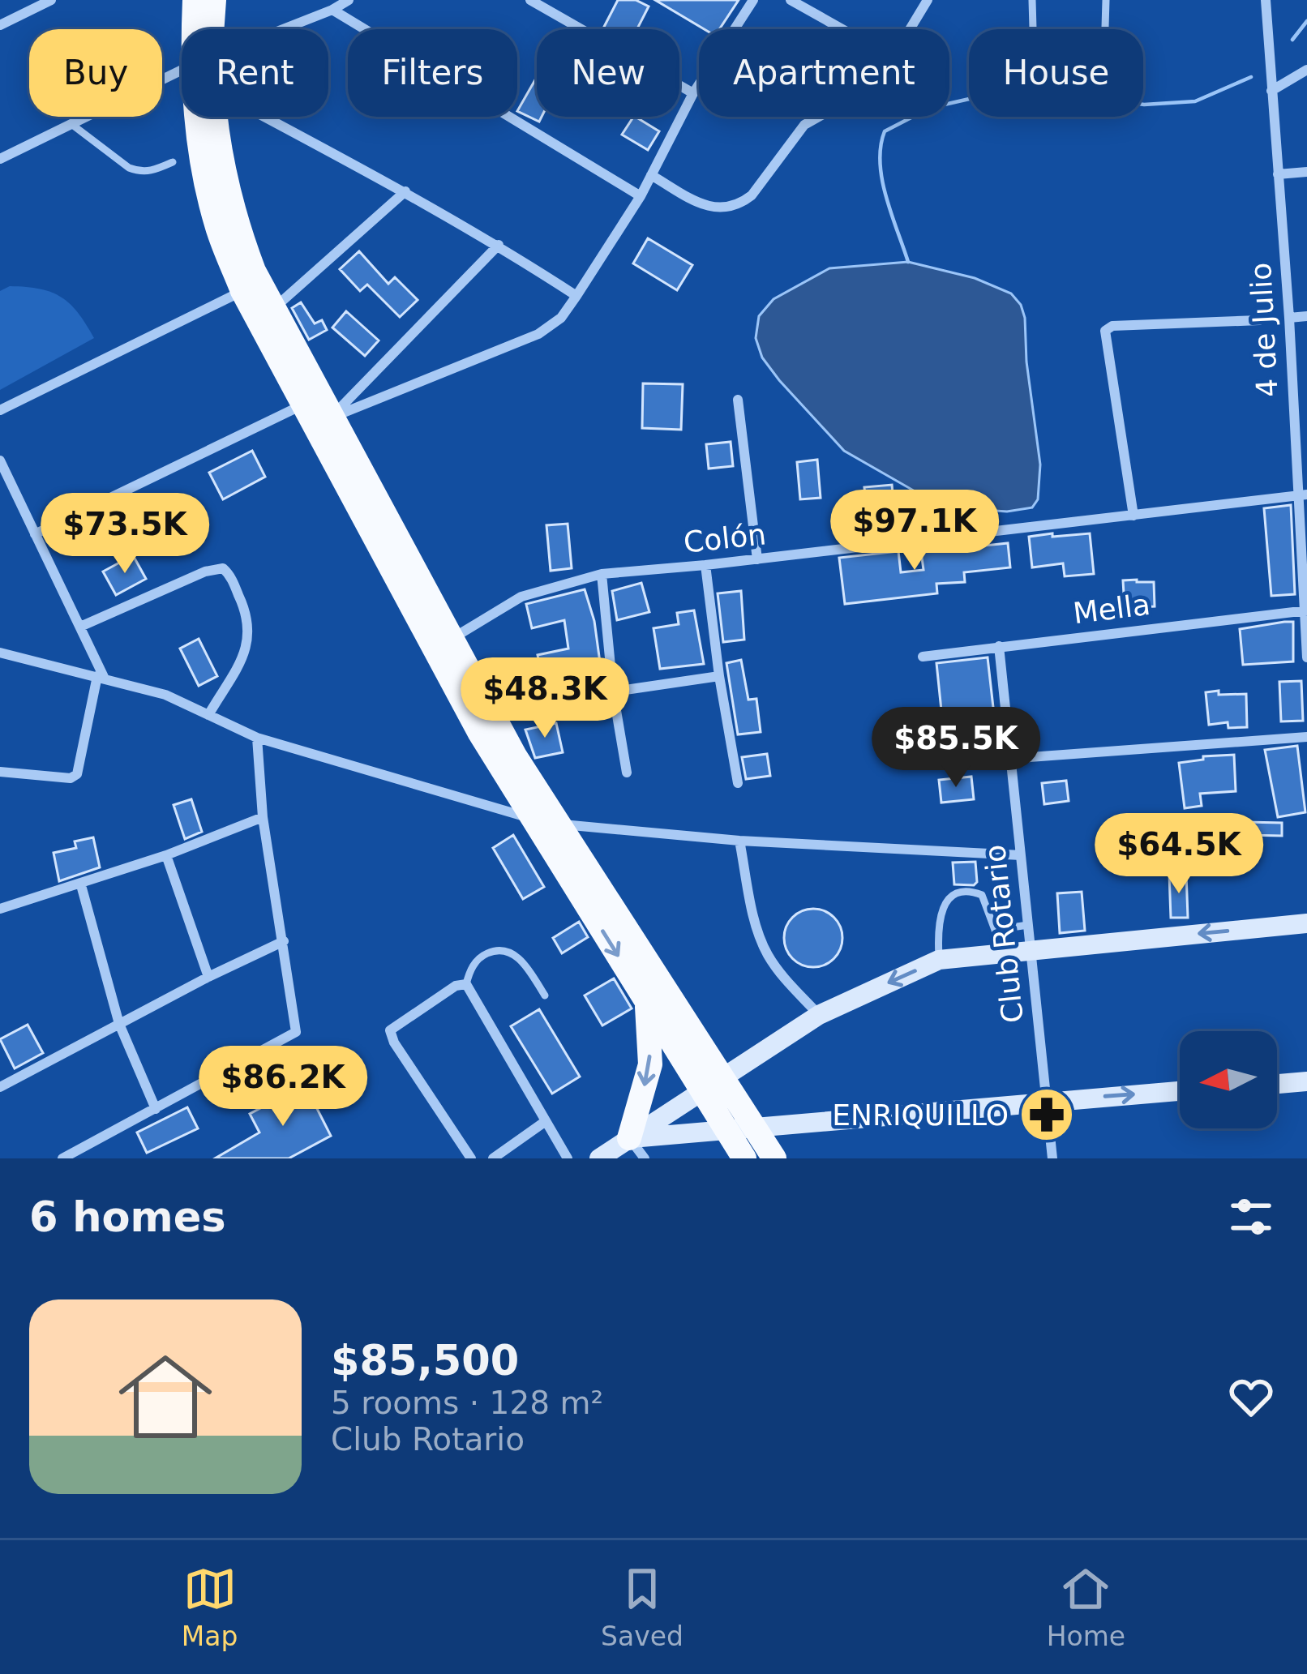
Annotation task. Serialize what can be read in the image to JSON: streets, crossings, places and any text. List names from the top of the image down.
{
  "streets": {
    "street": [
      "4 de Julio",
      "Colón",
      "Mella",
      "Club Rotario"
    ]
  },
  "crossings": [
    ["4 de Julio", "Colón"],
    ["4 de Julio", "Mella"],
    ["Mella", "Club Rotario"]
  ],
  "places": {
    "pharmacy": ["ENRIQUILLO"]
  },
  "north": "left",
  "page": {
    "chip": [
      "Buy",
      "Rent",
      "Filters",
      "New",
      "Apartment",
      "House"
    ],
    "price": [
      "$97.1K",
      "$73.5K",
      "$48.3K",
      "$85.5K",
      "$64.5K",
      "$86.2K"
    ],
    "heading": "6 homes",
    "list": [
      {
        "name": "$85,500",
        "note": "5 rooms · 128 m² · Club Rotario"
      }
    ],
    "tabs": ["Map", "Saved", "Home"]
  }
}
